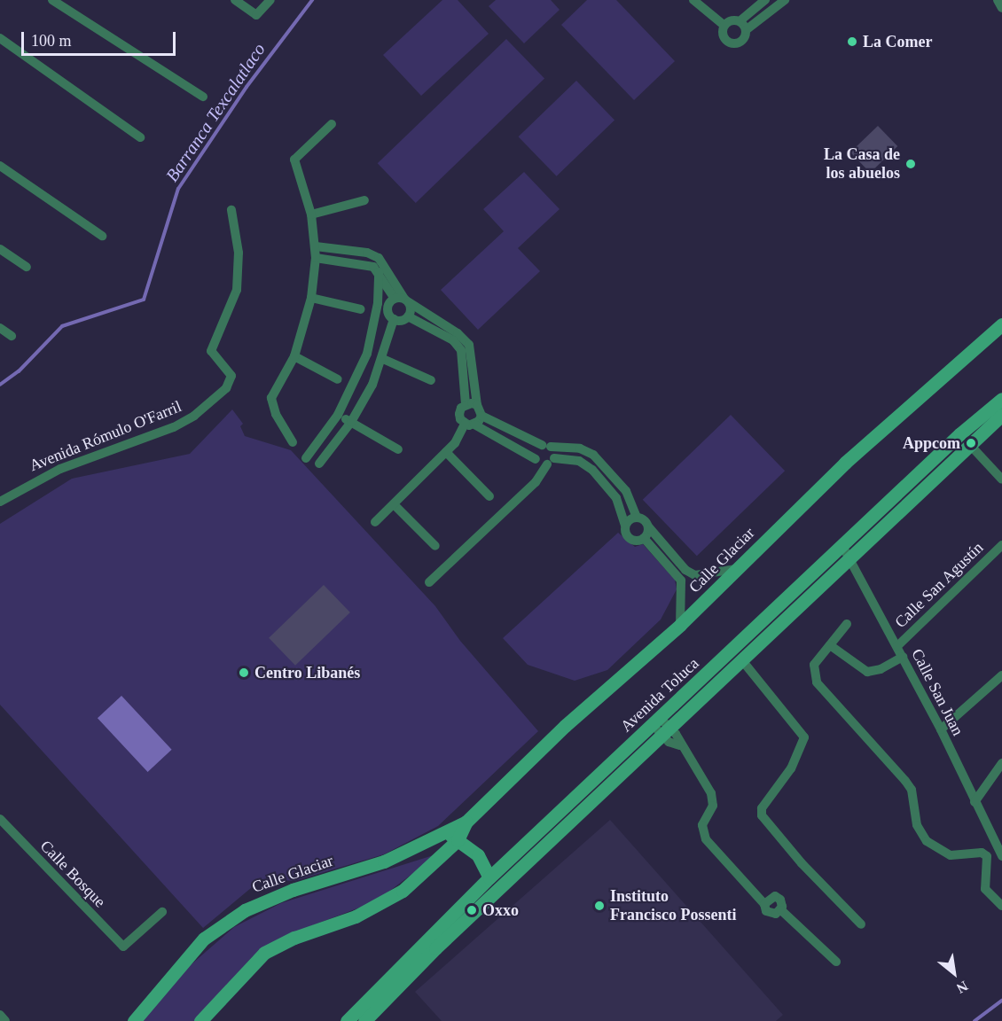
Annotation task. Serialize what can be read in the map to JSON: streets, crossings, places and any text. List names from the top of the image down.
{
  "streets": {
    "street": [
      "Avenida Rómulo O'Farril",
      "Calle Glaciar",
      "Calle San Agustín",
      "Calle San Juan",
      "Avenida Toluca",
      "Calle Bosque"
    ]
  },
  "crossings": [
    ["Calle San Agustín", "Calle San Juan"],
    ["Calle San Juan", "Avenida Toluca"]
  ],
  "water": ["Barranca Texcalatlaco"],
  "places": [
    "La Comer",
    "La Casa de los abuelos",
    "Appcom",
    "Centro Libanés",
    "Instituto Francisco Possenti",
    "Oxxo"
  ],
  "scale_bar": "100 m",
  "north": "bottom right"
}
